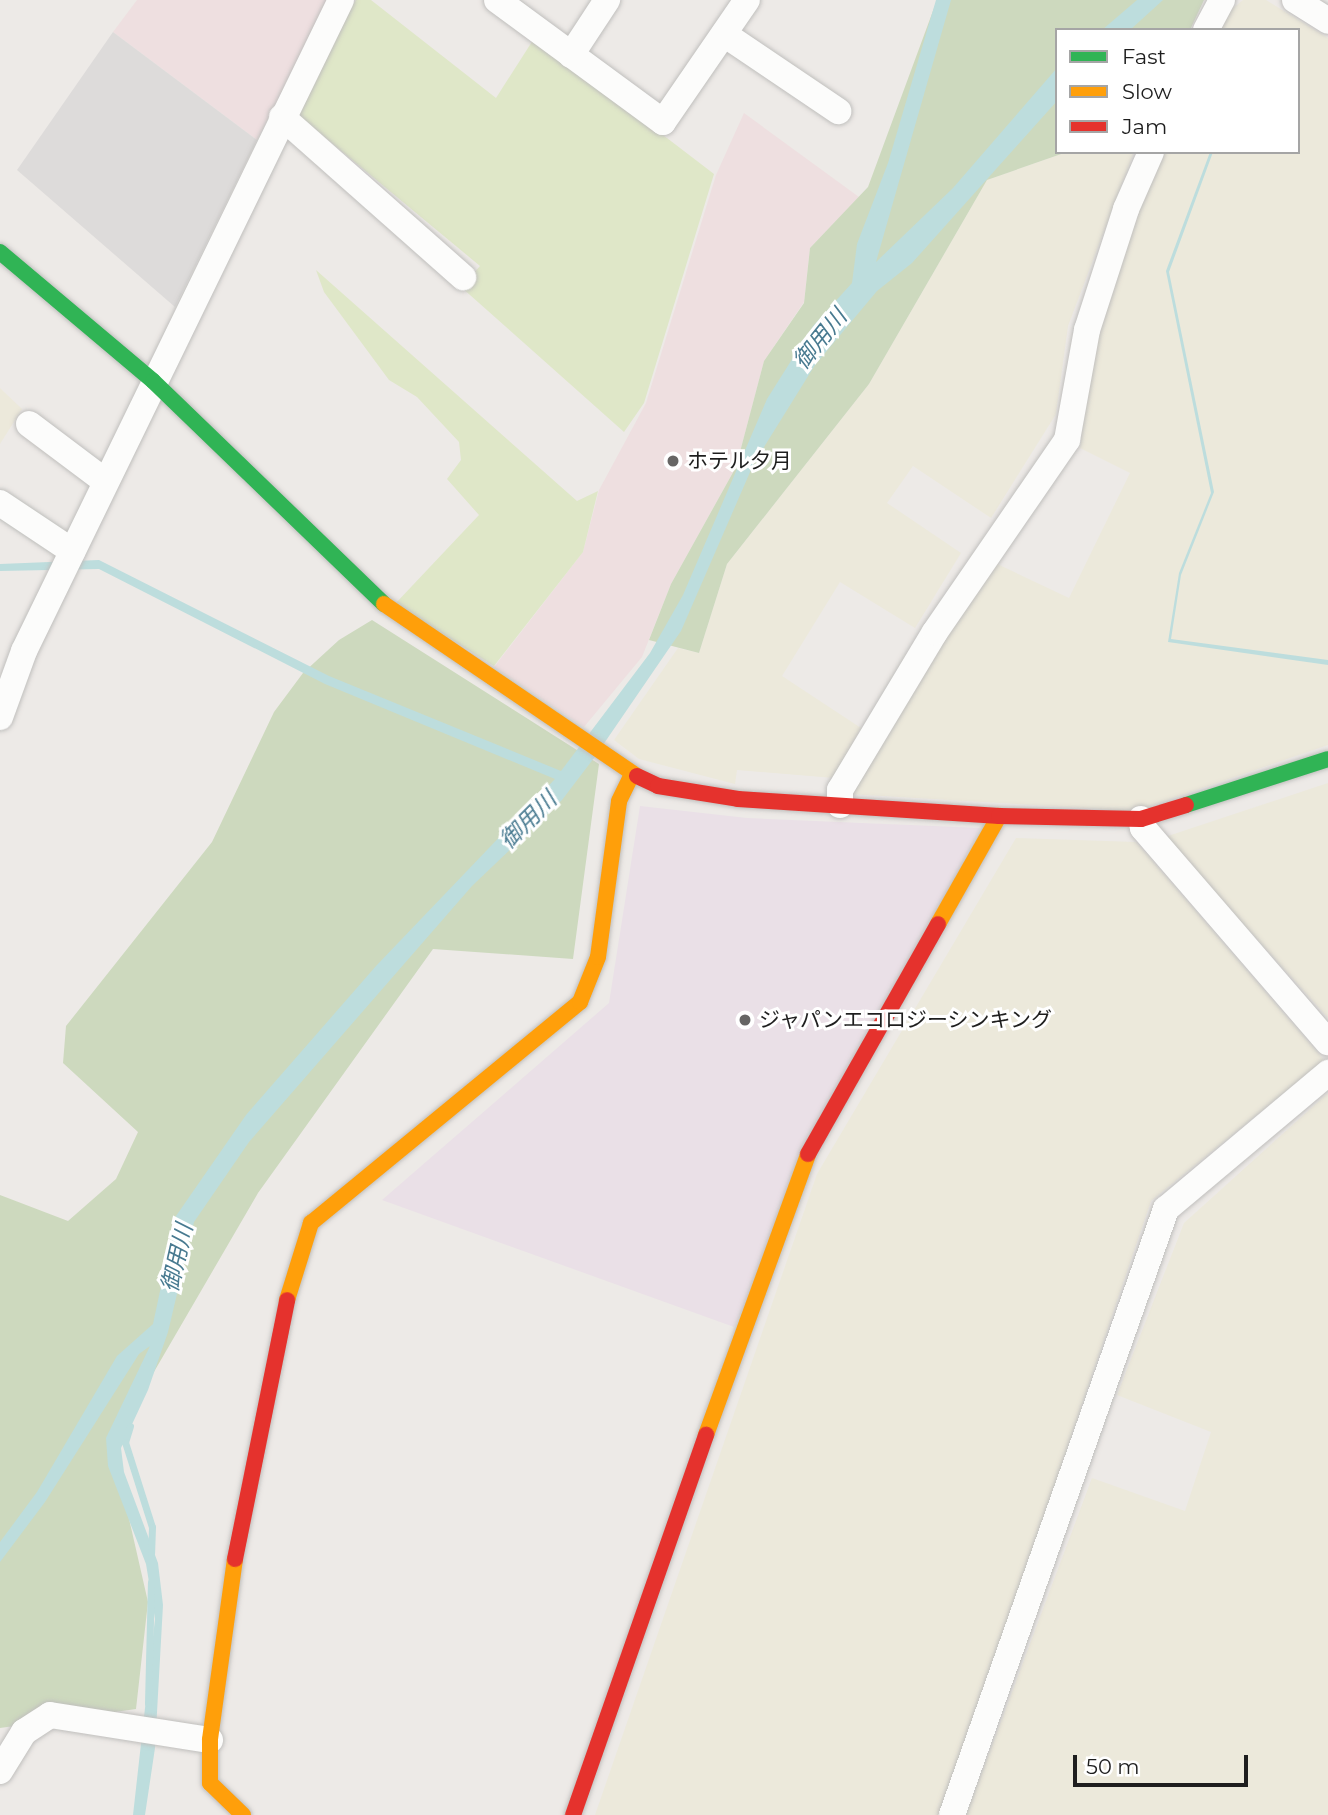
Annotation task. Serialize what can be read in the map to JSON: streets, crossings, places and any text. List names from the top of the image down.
{
  "water": ["御用川"],
  "places": ["ホテル夕月", "ジャパンエコロジーシンキング"],
  "legend": ["Fast", "Slow", "Jam"],
  "scale_bar": "50 m"
}
